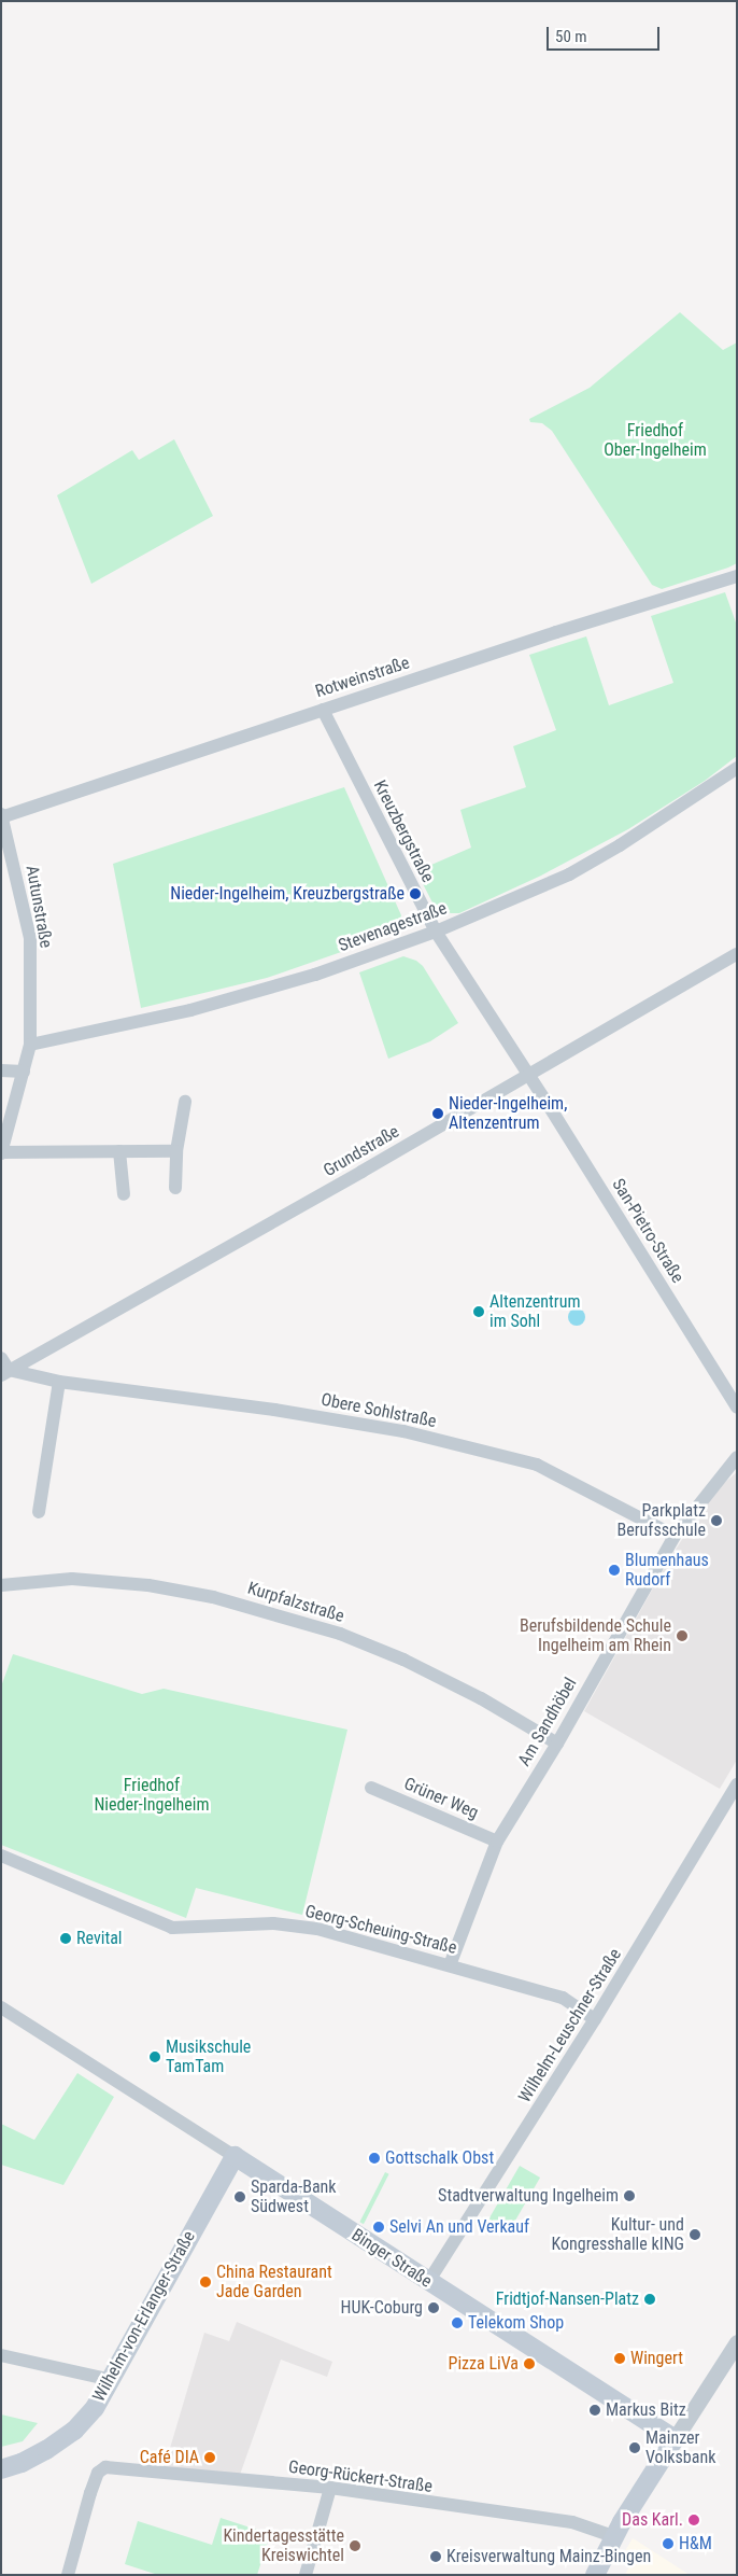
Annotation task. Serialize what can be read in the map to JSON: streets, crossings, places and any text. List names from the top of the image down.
{
  "streets": {
    "main road": ["Binger Straße", "Wilhelm-von-Erlanger-Straße"],
    "street": [
      "Rotweinstraße",
      "Kreuzbergstraße",
      "Autunstraße",
      "Stevenagestraße",
      "Grundstraße",
      "San-Pietro-Straße",
      "Obere Sohlstraße",
      "Kurpfalzstraße",
      "Am Sandhöbel",
      "Grüner Weg",
      "Georg-Scheuing-Straße",
      "Wilhelm-Leuschner-Straße",
      "Georg-Rückert-Straße"
    ]
  },
  "crossings": [
    ["Rotweinstraße", "Kreuzbergstraße"],
    ["Rotweinstraße", "Autunstraße"],
    ["Kreuzbergstraße", "Stevenagestraße"],
    ["Kreuzbergstraße", "Grundstraße"],
    ["Kreuzbergstraße", "San-Pietro-Straße"],
    ["Autunstraße", "Stevenagestraße"],
    ["Grundstraße", "San-Pietro-Straße"],
    ["Grundstraße", "Obere Sohlstraße"],
    ["Obere Sohlstraße", "Am Sandhöbel"],
    ["Kurpfalzstraße", "Am Sandhöbel"],
    ["Am Sandhöbel", "Grüner Weg"],
    ["Am Sandhöbel", "Georg-Scheuing-Straße"],
    ["Georg-Scheuing-Straße", "Wilhelm-Leuschner-Straße"],
    ["Wilhelm-Leuschner-Straße", "Binger Straße"],
    ["Binger Straße", "Wilhelm-von-Erlanger-Straße"]
  ],
  "parks": ["Friedhof Ober-Ingelheim", "Friedhof Nieder-Ingelheim"],
  "places": [
    "Nieder-Ingelheim, Kreuzbergstraße",
    "Nieder-Ingelheim, Altenzentrum",
    "Altenzentrum im Sohl",
    "Parkplatz Berufsschule",
    "Blumenhaus Rudorf",
    "Berufsbildende Schule Ingelheim am Rhein",
    "Revital",
    "Musikschule TamTam",
    "Gottschalk Obst",
    "Stadtverwaltung Ingelheim",
    "Sparda-Bank Südwest",
    "Selvi An und Verkauf",
    "Kultur- und Kongresshalle kING",
    "China Restaurant Jade Garden",
    "Fridtjof-Nansen-Platz",
    "HUK-Coburg",
    "Telekom Shop",
    "Wingert",
    "Pizza LiVa",
    "Markus Bitz",
    "Mainzer Volksbank",
    "Café DIA",
    "Das Karl.",
    "H&M",
    "Kindertagesstätte Kreiswichtel",
    "Kreisverwaltung Mainz-Bingen"
  ],
  "scale_bar": "50 m"
}
